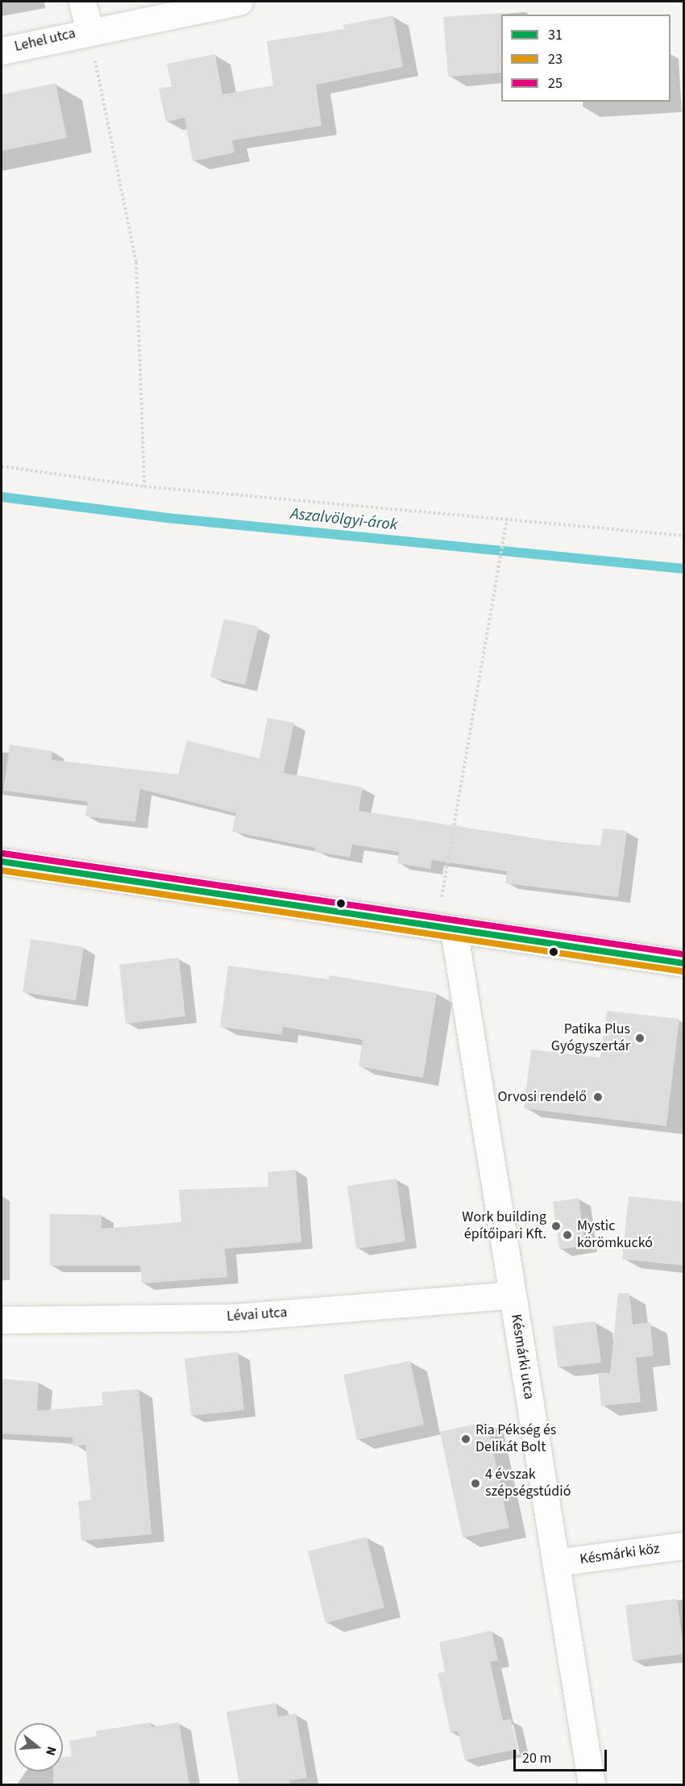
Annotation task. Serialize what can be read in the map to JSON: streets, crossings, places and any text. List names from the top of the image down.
{
  "streets": {
    "street": [
      "Lehel utca",
      "Lévai utca",
      "Késmárki utca",
      "Késmárki köz"
    ]
  },
  "crossings": [
    ["Lévai utca", "Késmárki utca"],
    ["Késmárki utca", "Késmárki köz"]
  ],
  "water": ["Aszalvölgyi-árok"],
  "places": [
    "Patika Plus Gyógyszertár",
    "Orvosi rendelő",
    "Work building építőipari Kft.",
    "Mystic körömkuckó",
    "Ria Pékség és Delikát Bolt",
    "4 évszak szépségstúdió"
  ],
  "lines": ["transit line 25", "transit line 31", "transit line 23"],
  "legend": ["31", "23", "25"],
  "scale_bar": "20 m",
  "north": "right"
}
